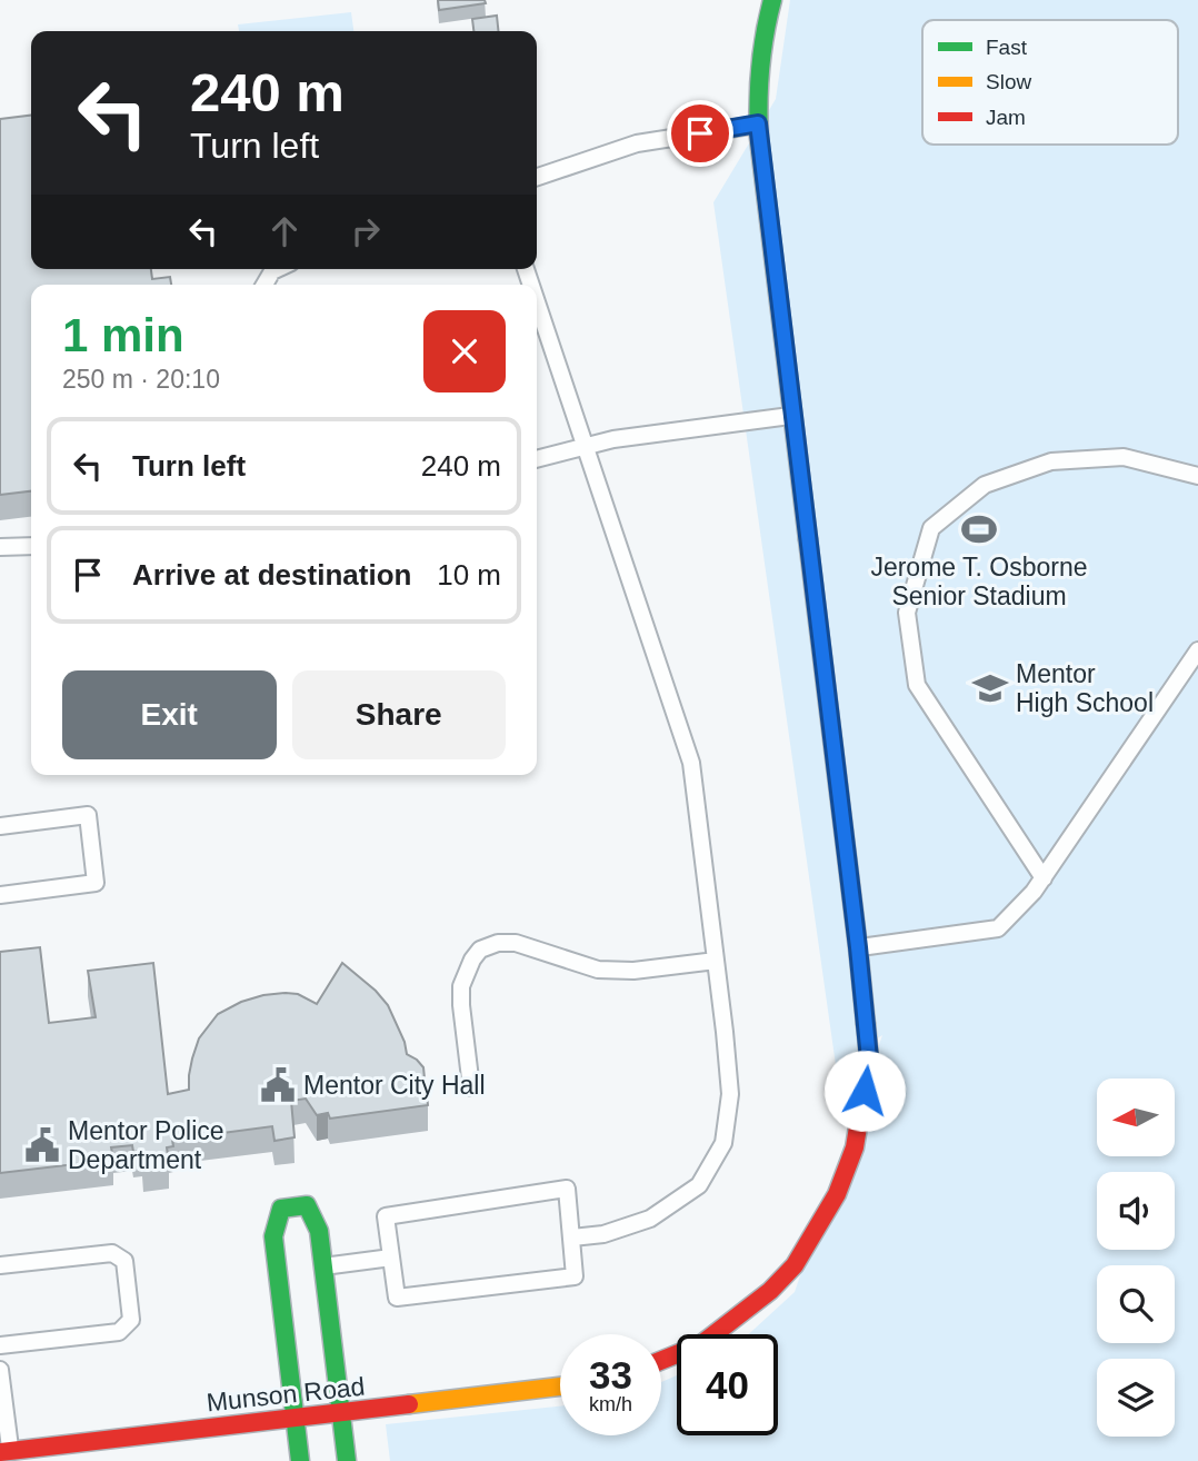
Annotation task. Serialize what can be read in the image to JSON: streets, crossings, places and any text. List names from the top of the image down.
{
  "streets": {
    "street": ["Munson Road"]
  },
  "places": {
    "sports": ["Jerome T. Osborne Senior Stadium"],
    "school or university": ["Mentor High School"],
    "public building": ["Mentor City Hall", "Mentor Police Department"]
  },
  "legend": ["Fast", "Slow", "Jam"],
  "north": "left",
  "page": {
    "turn": ["240 m", "Turn left"],
    "heading": ["1 min", "250 m · 20:10"],
    "list": [
      {
        "name": "Turn left",
        "value": "240 m"
      },
      {
        "name": "Arrive at destination",
        "value": "10 m"
      }
    ],
    "buttons": ["Exit", "Share"],
    "speed": "33 km/h",
    "limit": "40"
  }
}
